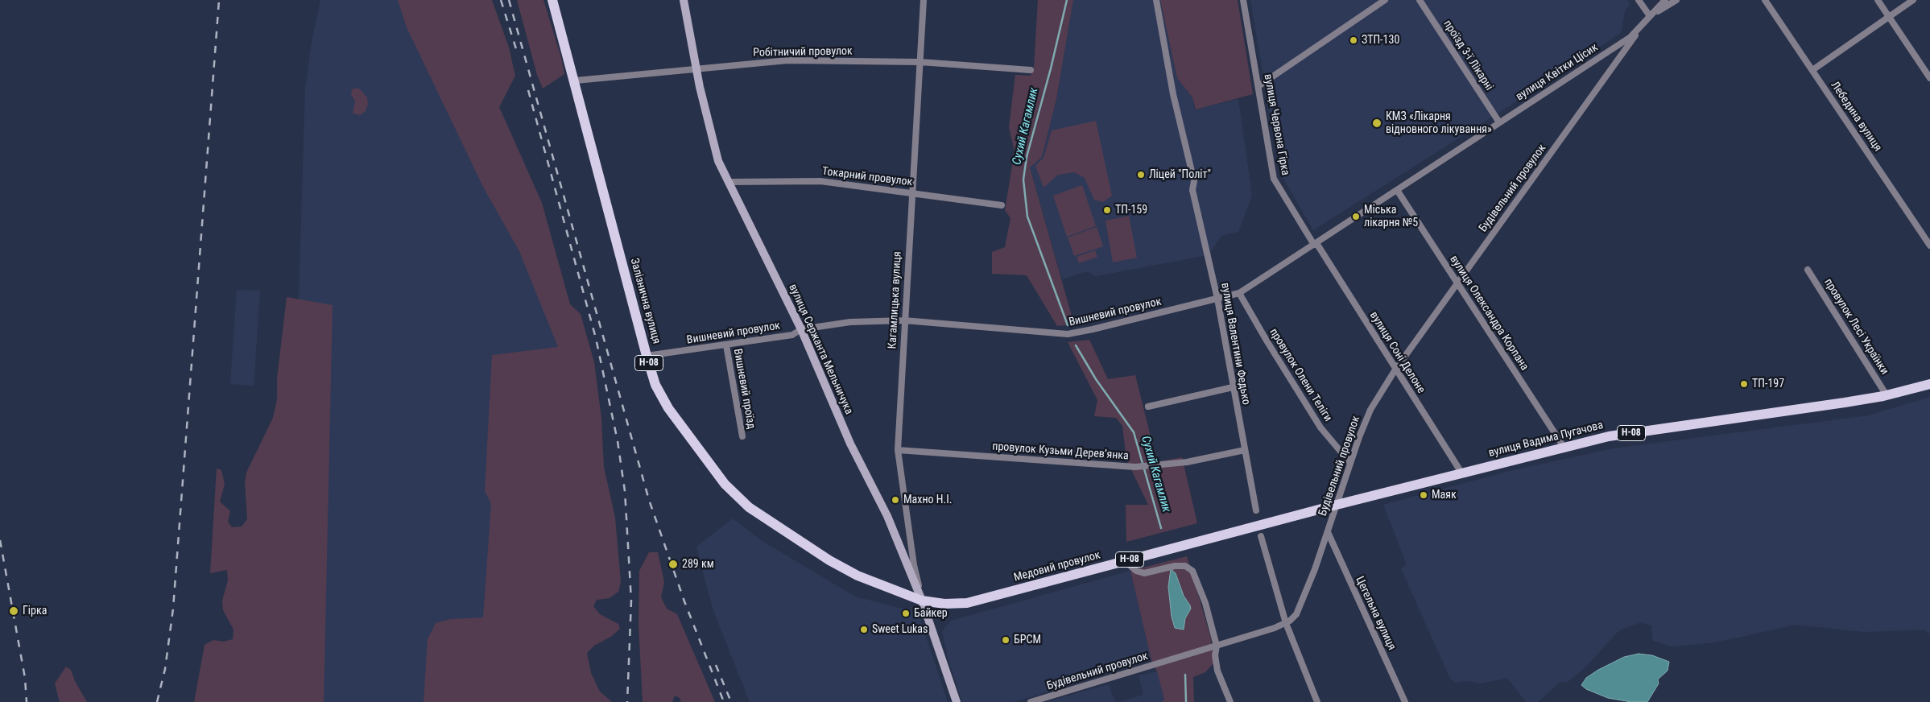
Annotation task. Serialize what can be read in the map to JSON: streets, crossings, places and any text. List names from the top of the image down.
{
  "streets": {
    "main road": [
      "Залізнична вулиця",
      "Н-08",
      "вулиця Вадима Пугачова",
      "Медовий провулок"
    ],
    "street": [
      "Робітничий провулок",
      "проїзд 3-ї Лікарні",
      "вулиця Квітки Цісик",
      "Лебедина вулиця",
      "вулиця Червона Гірка",
      "Токарний провулок",
      "Будівельний провулок",
      "Кагамлицька вулиця",
      "Вишневий провулок",
      "вулиця Олександра Корпана",
      "провулок Лесі Українки",
      "вулиця Валентини Федько",
      "вулиця Сержанта Мельничука",
      "вулиця Соні Делоне",
      "провулок Олени Теліги",
      "Вишневий проїзд",
      "провулок Кузьми Деревʼянка",
      "Цегельна вулиця"
    ]
  },
  "crossings": [
    ["Робітничий провулок", "Кагамлицька вулиця"],
    ["Робітничий провулок", "Залізнична вулиця"],
    ["Робітничий провулок", "вулиця Сержанта Мельничука"],
    ["проїзд 3-ї Лікарні", "вулиця Квітки Цісик"],
    ["вулиця Квітки Цісик", "Будівельний провулок"],
    ["вулиця Квітки Цісик", "Вишневий провулок"],
    ["вулиця Червона Гірка", "Вишневий провулок"],
    ["вулиця Червона Гірка", "вулиця Соні Делоне"],
    ["Токарний провулок", "Кагамлицька вулиця"],
    ["Токарний провулок", "вулиця Сержанта Мельничука"],
    ["Будівельний провулок", "вулиця Олександра Корпана"],
    ["Будівельний провулок", "вулиця Соні Делоне"],
    ["Будівельний провулок", "провулок Олени Теліги"],
    ["Будівельний провулок", "вулиця Вадима Пугачова"],
    ["Будівельний провулок", "Медовий провулок"],
    ["Будівельний провулок", "Цегельна вулиця"],
    ["Кагамлицька вулиця", "Залізнична вулиця"],
    ["Кагамлицька вулиця", "Вишневий провулок"],
    ["Кагамлицька вулиця", "вулиця Сержанта Мельничука"],
    ["Кагамлицька вулиця", "провулок Кузьми Деревʼянка"],
    ["Кагамлицька вулиця", "Медовий провулок"],
    ["Залізнична вулиця", "Вишневий провулок"],
    ["Залізнична вулиця", "вулиця Сержанта Мельничука"],
    ["Залізнична вулиця", "Медовий провулок"],
    ["Вишневий провулок", "вулиця Олександра Корпана"],
    ["Вишневий провулок", "вулиця Валентини Федько"],
    ["Вишневий провулок", "вулиця Сержанта Мельничука"],
    ["Вишневий провулок", "вулиця Соні Делоне"],
    ["Вишневий провулок", "провулок Олени Теліги"],
    ["Вишневий провулок", "Вишневий проїзд"],
    ["вулиця Олександра Корпана", "вулиця Вадима Пугачова"],
    ["провулок Лесі Українки", "вулиця Вадима Пугачова"],
    ["вулиця Валентини Федько", "провулок Кузьми Деревʼянка"],
    ["вулиця Сержанта Мельничука", "Медовий провулок"],
    ["вулиця Соні Делоне", "вулиця Вадима Пугачова"],
    ["вулиця Вадима Пугачова", "Медовий провулок"]
  ],
  "water": ["Сухий Кагамлик"],
  "places": [
    "ЗТП-130",
    "КМЗ «Лікарня відновного лікування»",
    "Ліцей \"Політ\"",
    "ТП-159",
    "Міська лікарня №5",
    "ТП-197",
    "Маяк",
    "Махно Н.І.",
    "289 км",
    "Гірка",
    "Байкер",
    "Sweet Lukas",
    "БРСМ"
  ]
}
